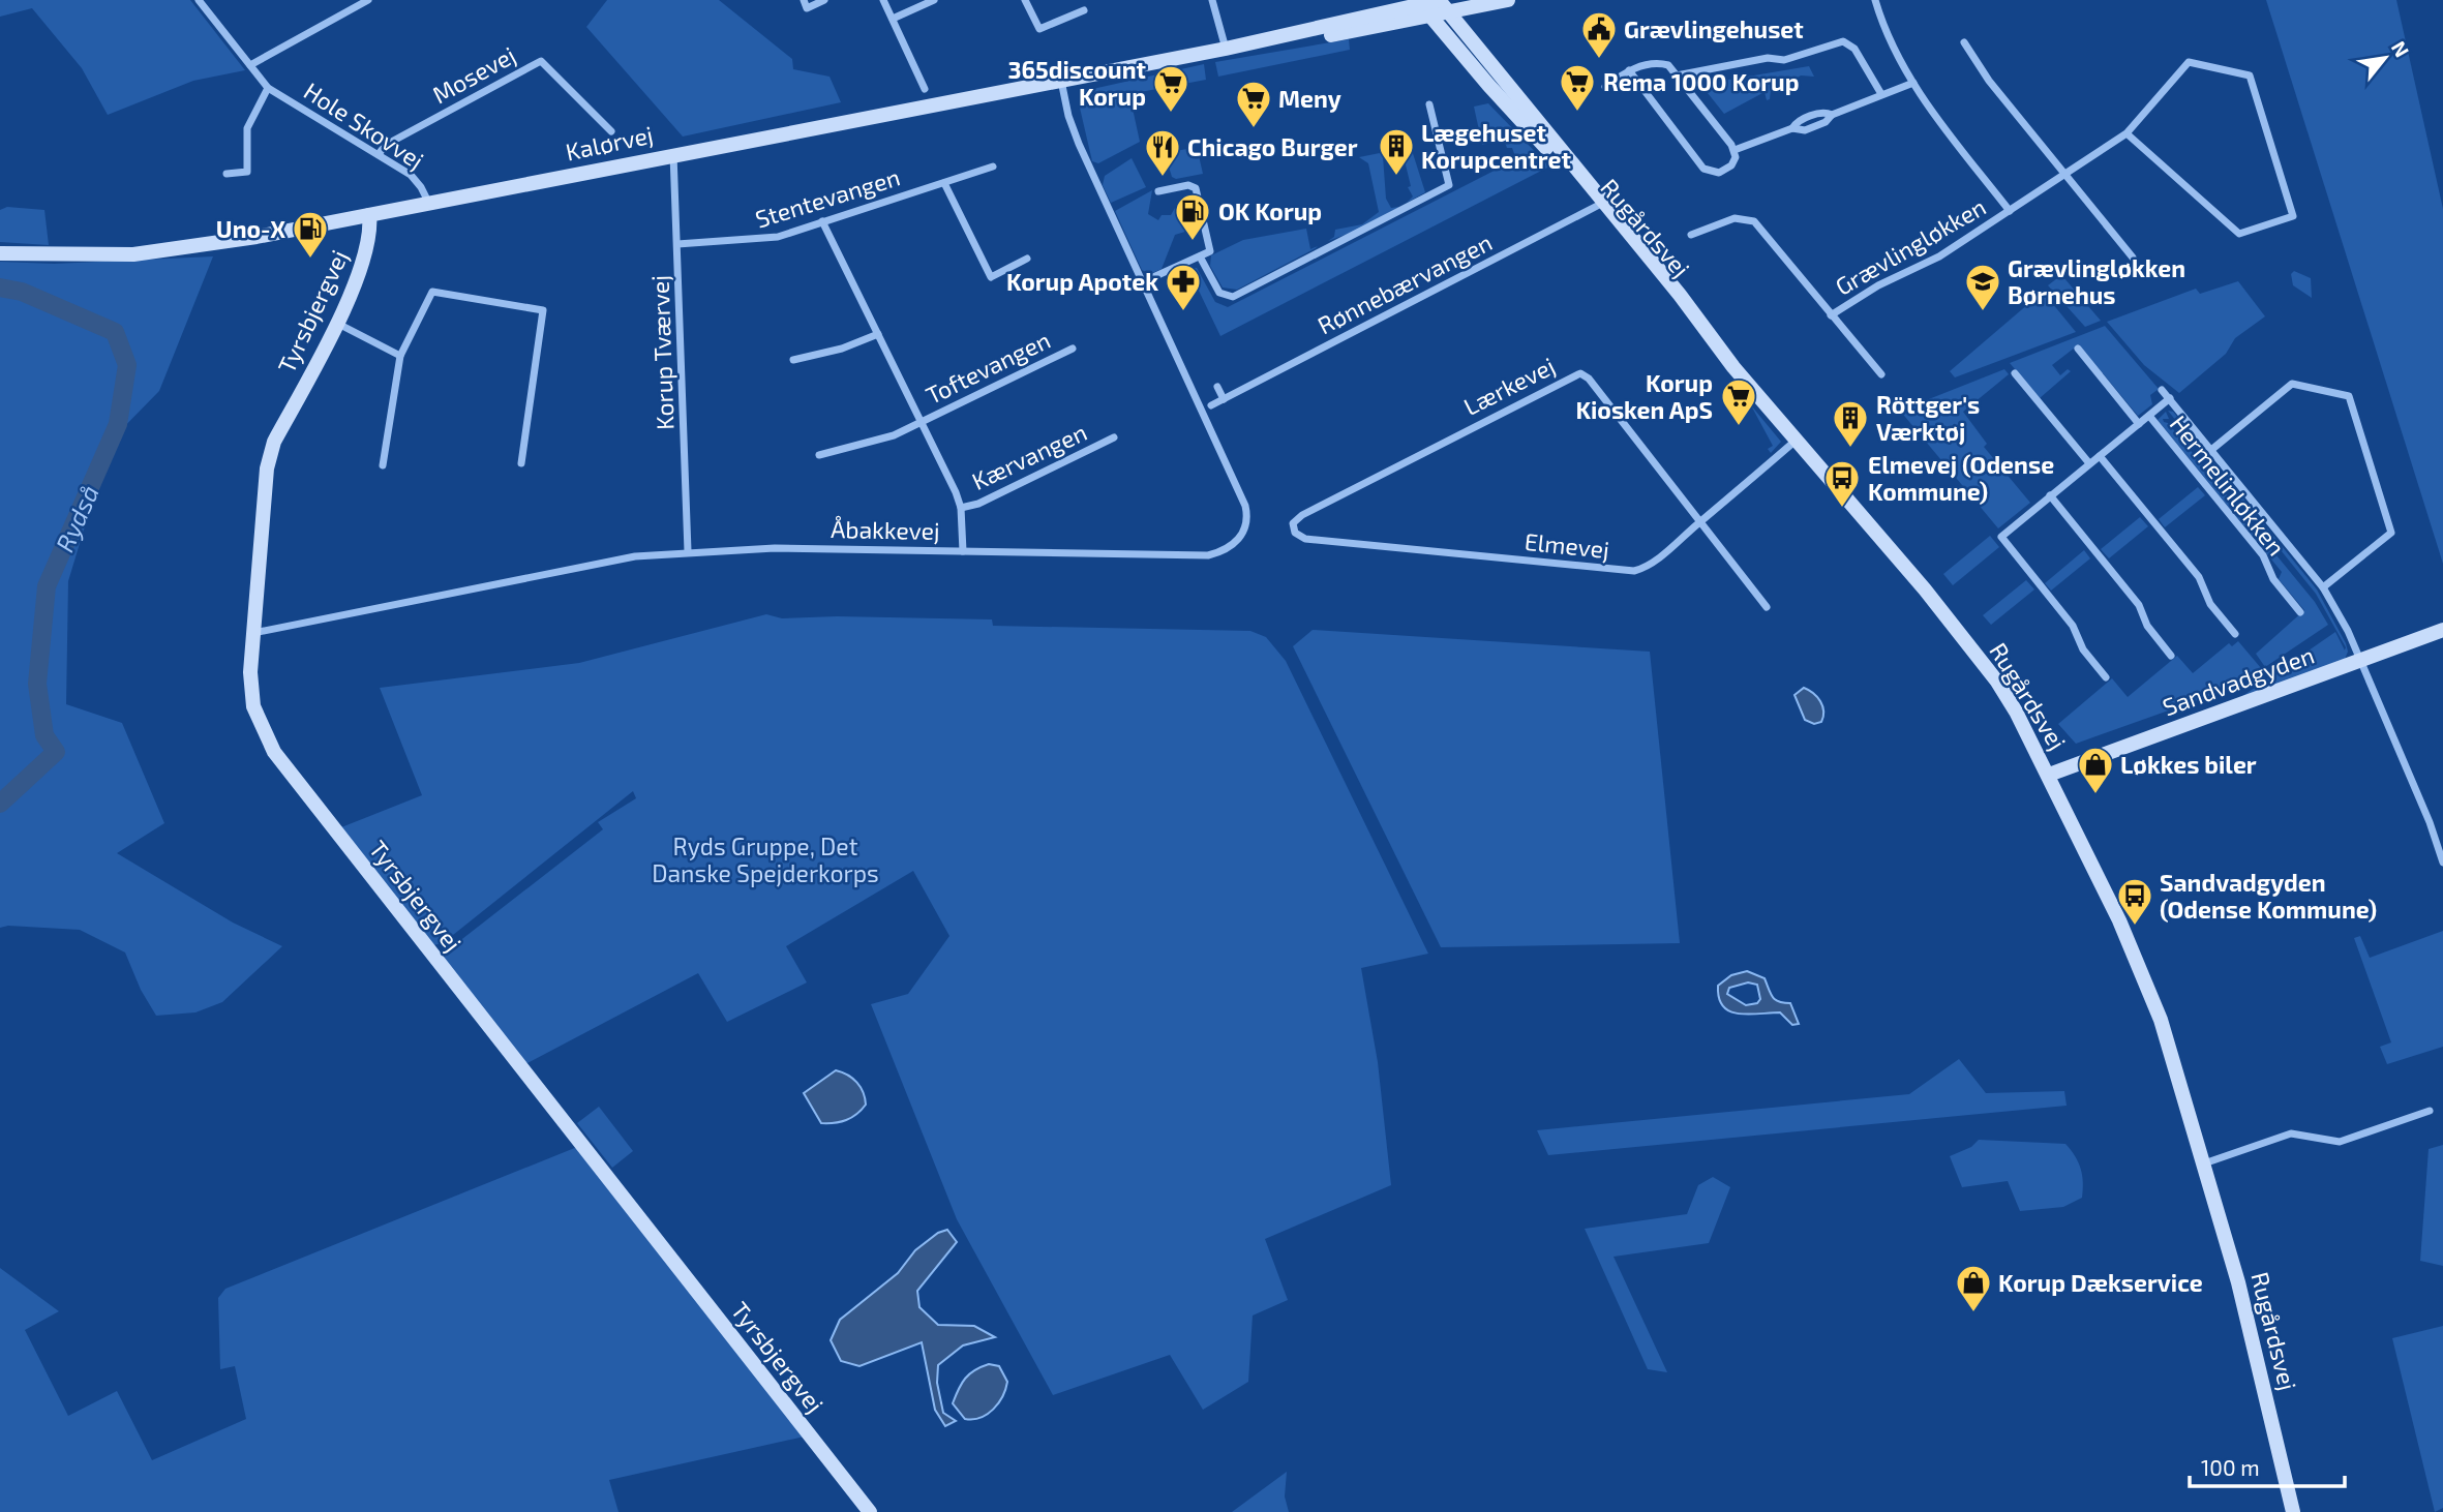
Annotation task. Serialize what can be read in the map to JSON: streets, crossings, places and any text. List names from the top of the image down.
{
  "streets": {
    "street": [
      "Mosevej",
      "Hole Skovvej",
      "Kalørvej",
      "Stentevangen",
      "Rugårdsvej",
      "Grævlingløkken",
      "Rønnebærvangen",
      "Tyrsbjergvej",
      "Korup Tværvej",
      "Toftevangen",
      "Lærkevej",
      "Kærvangen",
      "Hermelinløkken",
      "Åbakkevej",
      "Elmevej",
      "Sandvadgyden"
    ]
  },
  "crossings": [
    ["Mosevej", "Hole Skovvej"],
    ["Hole Skovvej", "Kalørvej"],
    ["Kalørvej", "Rugårdsvej"],
    ["Kalørvej", "Tyrsbjergvej"],
    ["Kalørvej", "Korup Tværvej"],
    ["Kalørvej", "Åbakkevej"],
    ["Stentevangen", "Korup Tværvej"],
    ["Rugårdsvej", "Rønnebærvangen"],
    ["Rugårdsvej", "Elmevej"],
    ["Rugårdsvej", "Sandvadgyden"],
    ["Tyrsbjergvej", "Åbakkevej"],
    ["Korup Tværvej", "Åbakkevej"],
    ["Lærkevej", "Elmevej"],
    ["Hermelinløkken", "Sandvadgyden"]
  ],
  "water": ["Rydså"],
  "parks": ["Ryds Gruppe, Det Danske Spejderkorps"],
  "places": {
    "public building": ["Grævlingehuset"],
    "supermarket": [
      "Rema 1000 Korup",
      "365discount Korup",
      "Meny",
      "Korup Kiosken ApS"
    ],
    "building": ["Lægehuset Korupcentret", "Röttger's Værktøj"],
    "restaurant": ["Chicago Burger"],
    "fuel station": ["OK Korup", "Uno-X"],
    "pharmacy": ["Korup Apotek"],
    "school or university": ["Grævlingløkken Børnehus"],
    "bus stop": ["Elmevej (Odense Kommune)", "Sandvadgyden (Odense Kommune)"],
    "shop": ["Løkkes biler", "Korup Dækservice"]
  },
  "scale_bar": "100 m",
  "north": "top right"
}
